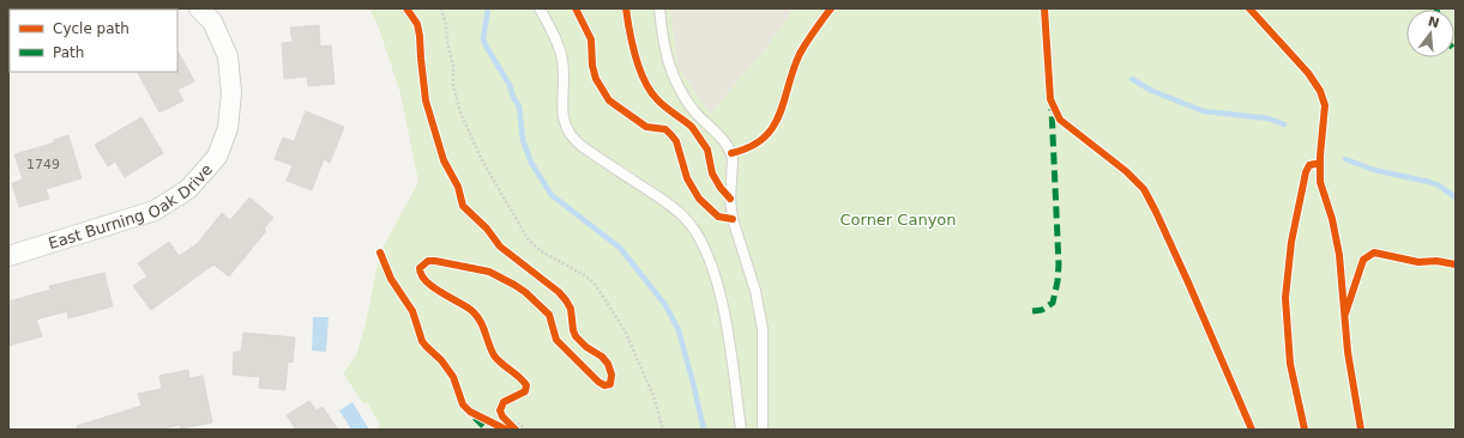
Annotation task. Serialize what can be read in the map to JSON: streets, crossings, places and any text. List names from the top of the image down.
{
  "streets": {
    "street": ["East Burning Oak Drive"]
  },
  "parks": ["Corner Canyon"],
  "house_numbers": ["1749"],
  "legend": ["Cycle path", "Path"],
  "north": "top"
}
